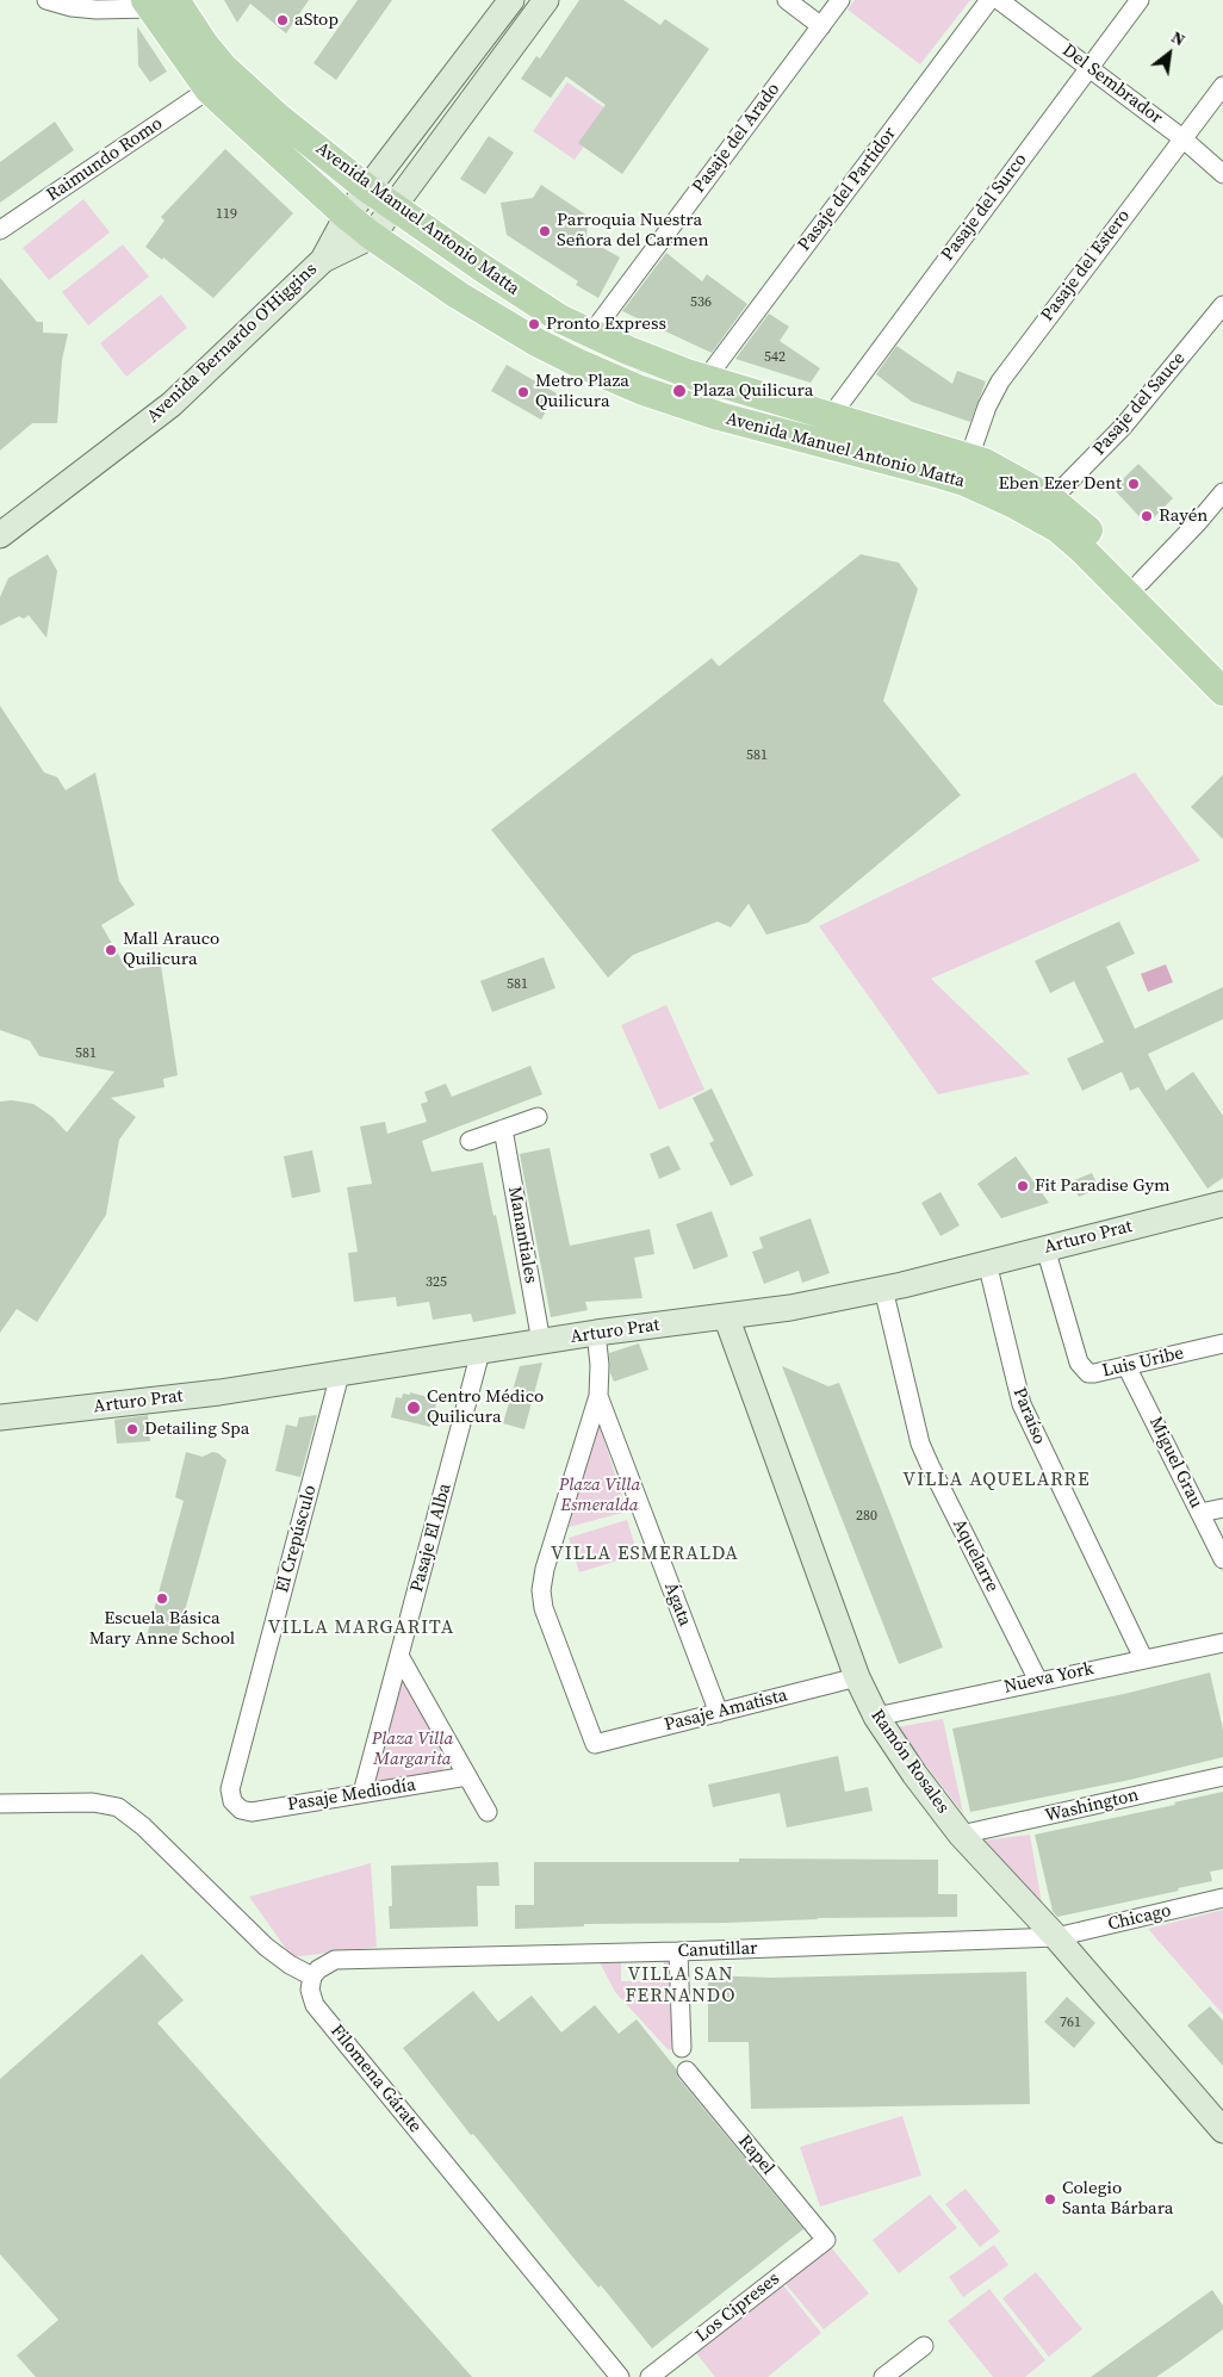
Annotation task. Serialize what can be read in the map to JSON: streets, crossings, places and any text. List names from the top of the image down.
{
  "streets": {
    "main road": ["Avenida Manuel Antonio Matta"],
    "street": [
      "Del Sembrador",
      "Pasaje del Arado",
      "Raimundo Romo",
      "Pasaje del Partidor",
      "Pasaje del Surco",
      "Pasaje del Estero",
      "Avenida Bernardo O'Higgins",
      "Pasaje del Sauce",
      "Manantiales",
      "Arturo Prat",
      "Luis Uribe",
      "Paraíso",
      "Miguel Grau",
      "Pasaje El Alba",
      "El Crepúsculo",
      "Aquelarre",
      "Ágata",
      "Nueva York",
      "Pasaje Amatista",
      "Ramón Rosales",
      "Pasaje Mediodía",
      "Washington",
      "Chicago",
      "Canutillar",
      "Filomena Gárate",
      "Rapel",
      "Los Cipreses"
    ]
  },
  "crossings": [
    ["Del Sembrador", "Pasaje del Surco"],
    ["Del Sembrador", "Pasaje del Estero"],
    ["Pasaje del Arado", "Avenida Manuel Antonio Matta"],
    ["Raimundo Romo", "Avenida Manuel Antonio Matta"],
    ["Pasaje del Partidor", "Avenida Manuel Antonio Matta"],
    ["Pasaje del Surco", "Avenida Manuel Antonio Matta"],
    ["Avenida Manuel Antonio Matta", "Pasaje del Estero"],
    ["Avenida Manuel Antonio Matta", "Avenida Bernardo O'Higgins"],
    ["Avenida Manuel Antonio Matta", "Pasaje del Sauce"],
    ["Manantiales", "Arturo Prat"],
    ["Arturo Prat", "Luis Uribe"],
    ["Arturo Prat", "Paraíso"],
    ["Arturo Prat", "Pasaje El Alba"],
    ["Arturo Prat", "El Crepúsculo"],
    ["Arturo Prat", "Aquelarre"],
    ["Arturo Prat", "Ramón Rosales"],
    ["Luis Uribe", "Miguel Grau"],
    ["Paraíso", "Nueva York"],
    ["Pasaje El Alba", "Pasaje Mediodía"],
    ["El Crepúsculo", "Pasaje Mediodía"],
    ["Aquelarre", "Nueva York"],
    ["Ágata", "Pasaje Amatista"],
    ["Nueva York", "Ramón Rosales"],
    ["Pasaje Amatista", "Ramón Rosales"],
    ["Ramón Rosales", "Washington"],
    ["Ramón Rosales", "Chicago"],
    ["Ramón Rosales", "Canutillar"],
    ["Chicago", "Canutillar"],
    ["Canutillar", "Filomena Gárate"],
    ["Rapel", "Los Cipreses"]
  ],
  "districts": [
    "VILLA AQUELARRE",
    "VILLA ESMERALDA",
    "VILLA MARGARITA",
    "VILLA SAN FERNANDO"
  ],
  "parks": ["Plaza Villa Esmeralda", "Plaza Villa Margarita"],
  "places": [
    "aStop",
    "Parroquia Nuestra Señora del Carmen",
    "Pronto Express",
    "Plaza Quilicura",
    "Metro Plaza Quilicura",
    "Eben Ezer Dent",
    "Rayén",
    "Mall Arauco Quilicura",
    "Fit Paradise Gym",
    "Centro Médico Quilicura",
    "Detailing Spa",
    "Escuela Básica Mary Anne School",
    "Colegio Santa Bárbara"
  ],
  "house_numbers": [
    "119",
    "536",
    "542",
    "581",
    "581",
    "581",
    "325",
    "280",
    "761"
  ],
  "north": "top right"
}
